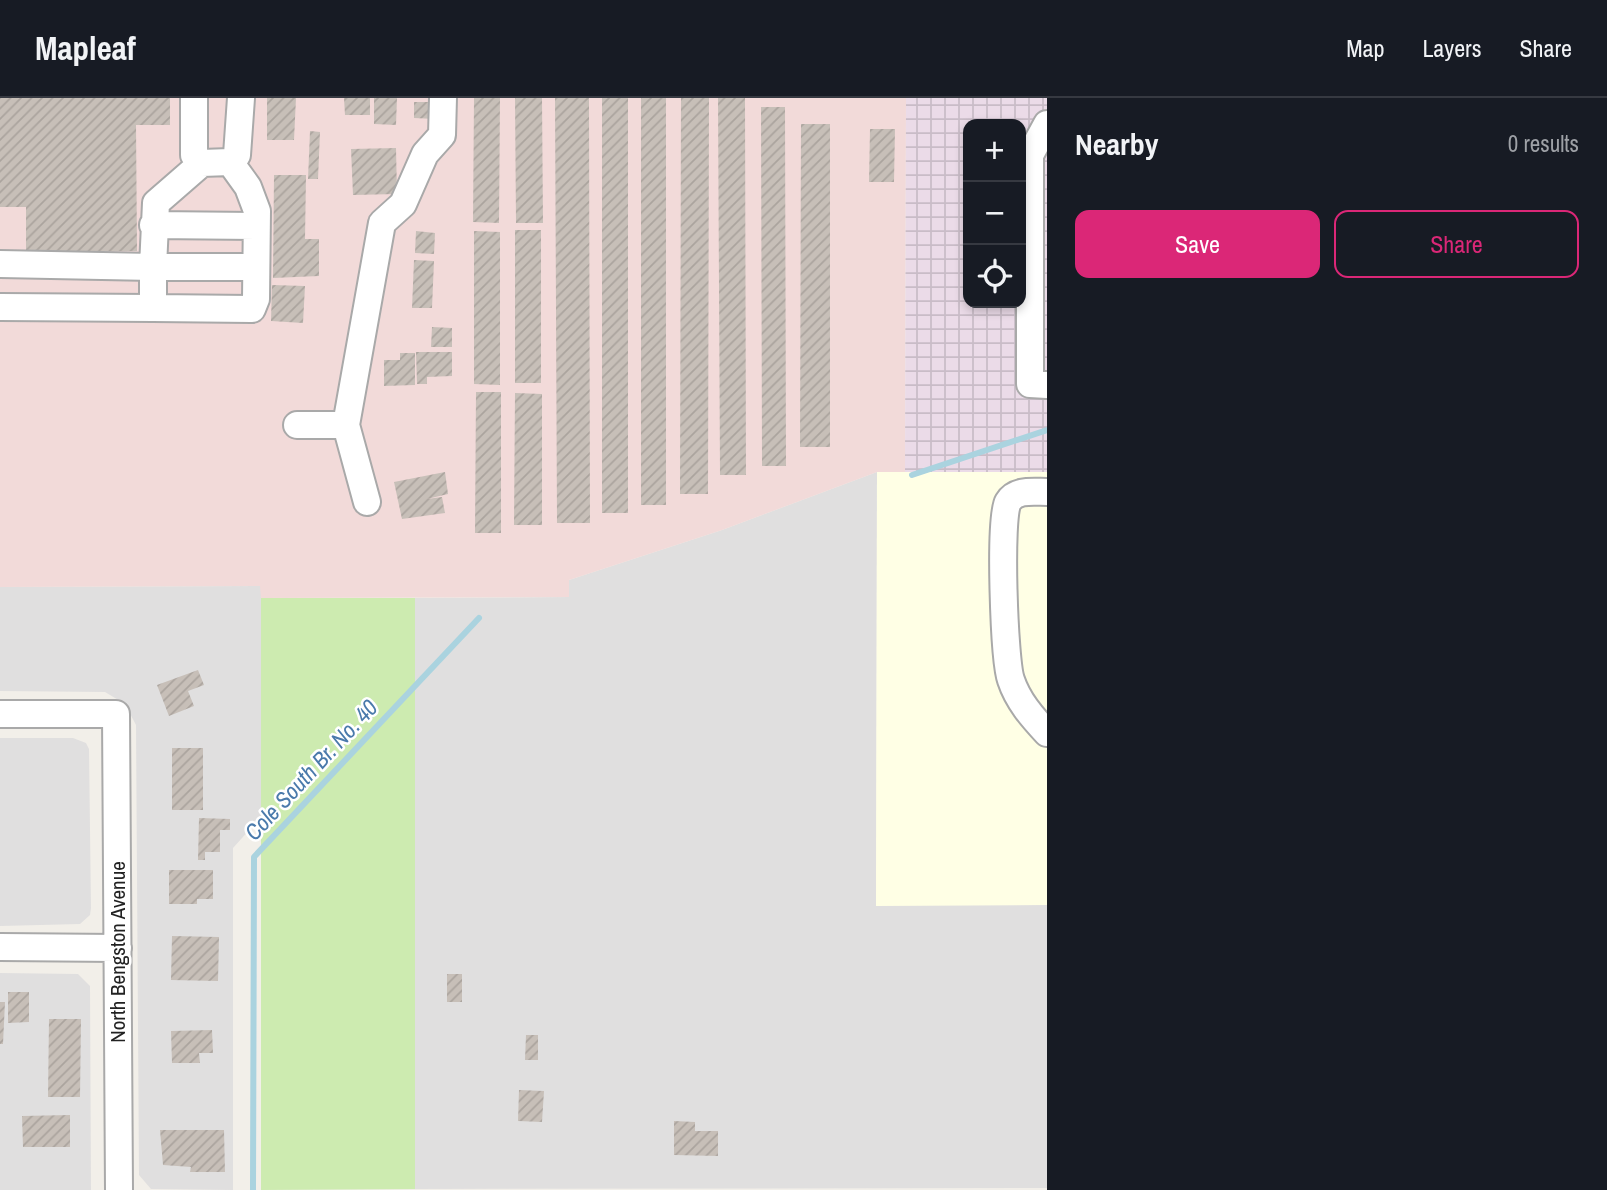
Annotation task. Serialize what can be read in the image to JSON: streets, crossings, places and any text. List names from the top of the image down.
{
  "streets": {
    "street": ["North Bengston Avenue"]
  },
  "water": ["Cole South Br. No. 40"],
  "page": {
    "header": "Mapleaf",
    "nav": ["Map", "Layers", "Share"],
    "heading": ["Nearby", "0 results"],
    "map_buttons": ["+", "−"],
    "buttons": ["Save", "Share"]
  }
}
